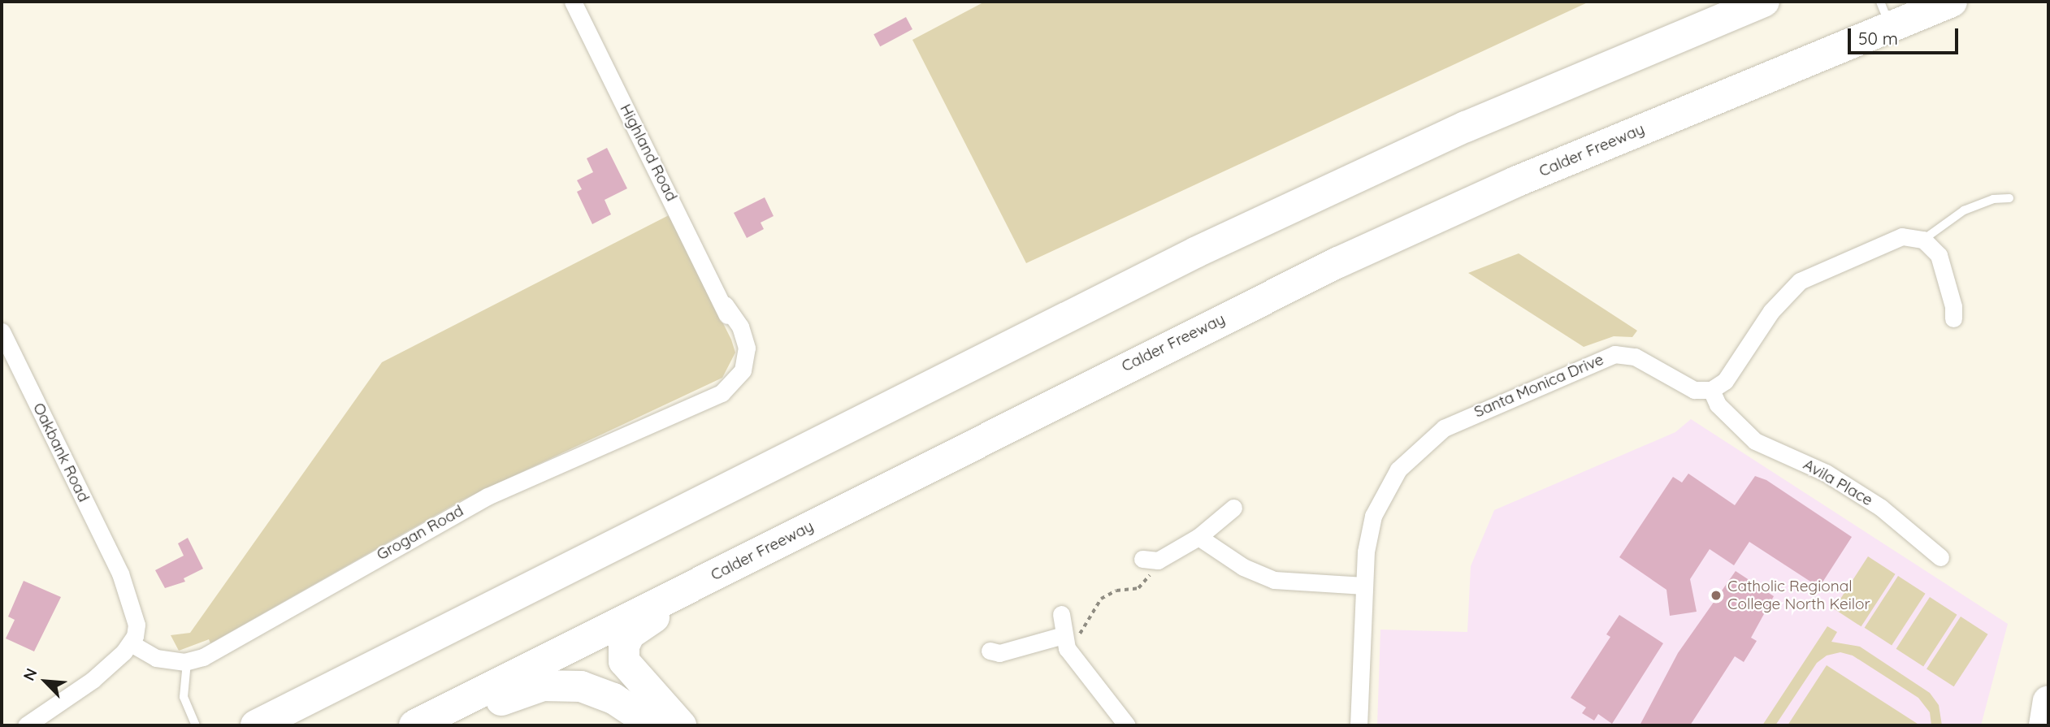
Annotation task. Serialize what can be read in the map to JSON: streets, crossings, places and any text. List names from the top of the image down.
{
  "streets": {
    "highway": ["Calder Freeway"],
    "street": [
      "Highland Road",
      "Santa Monica Drive",
      "Oakbank Road",
      "Avila Place",
      "Grogan Road"
    ]
  },
  "crossings": [
    ["Highland Road", "Grogan Road"],
    ["Santa Monica Drive", "Avila Place"]
  ],
  "places": ["Catholic Regional College North Keilor"],
  "scale_bar": "50 m",
  "north": "top left"
}
